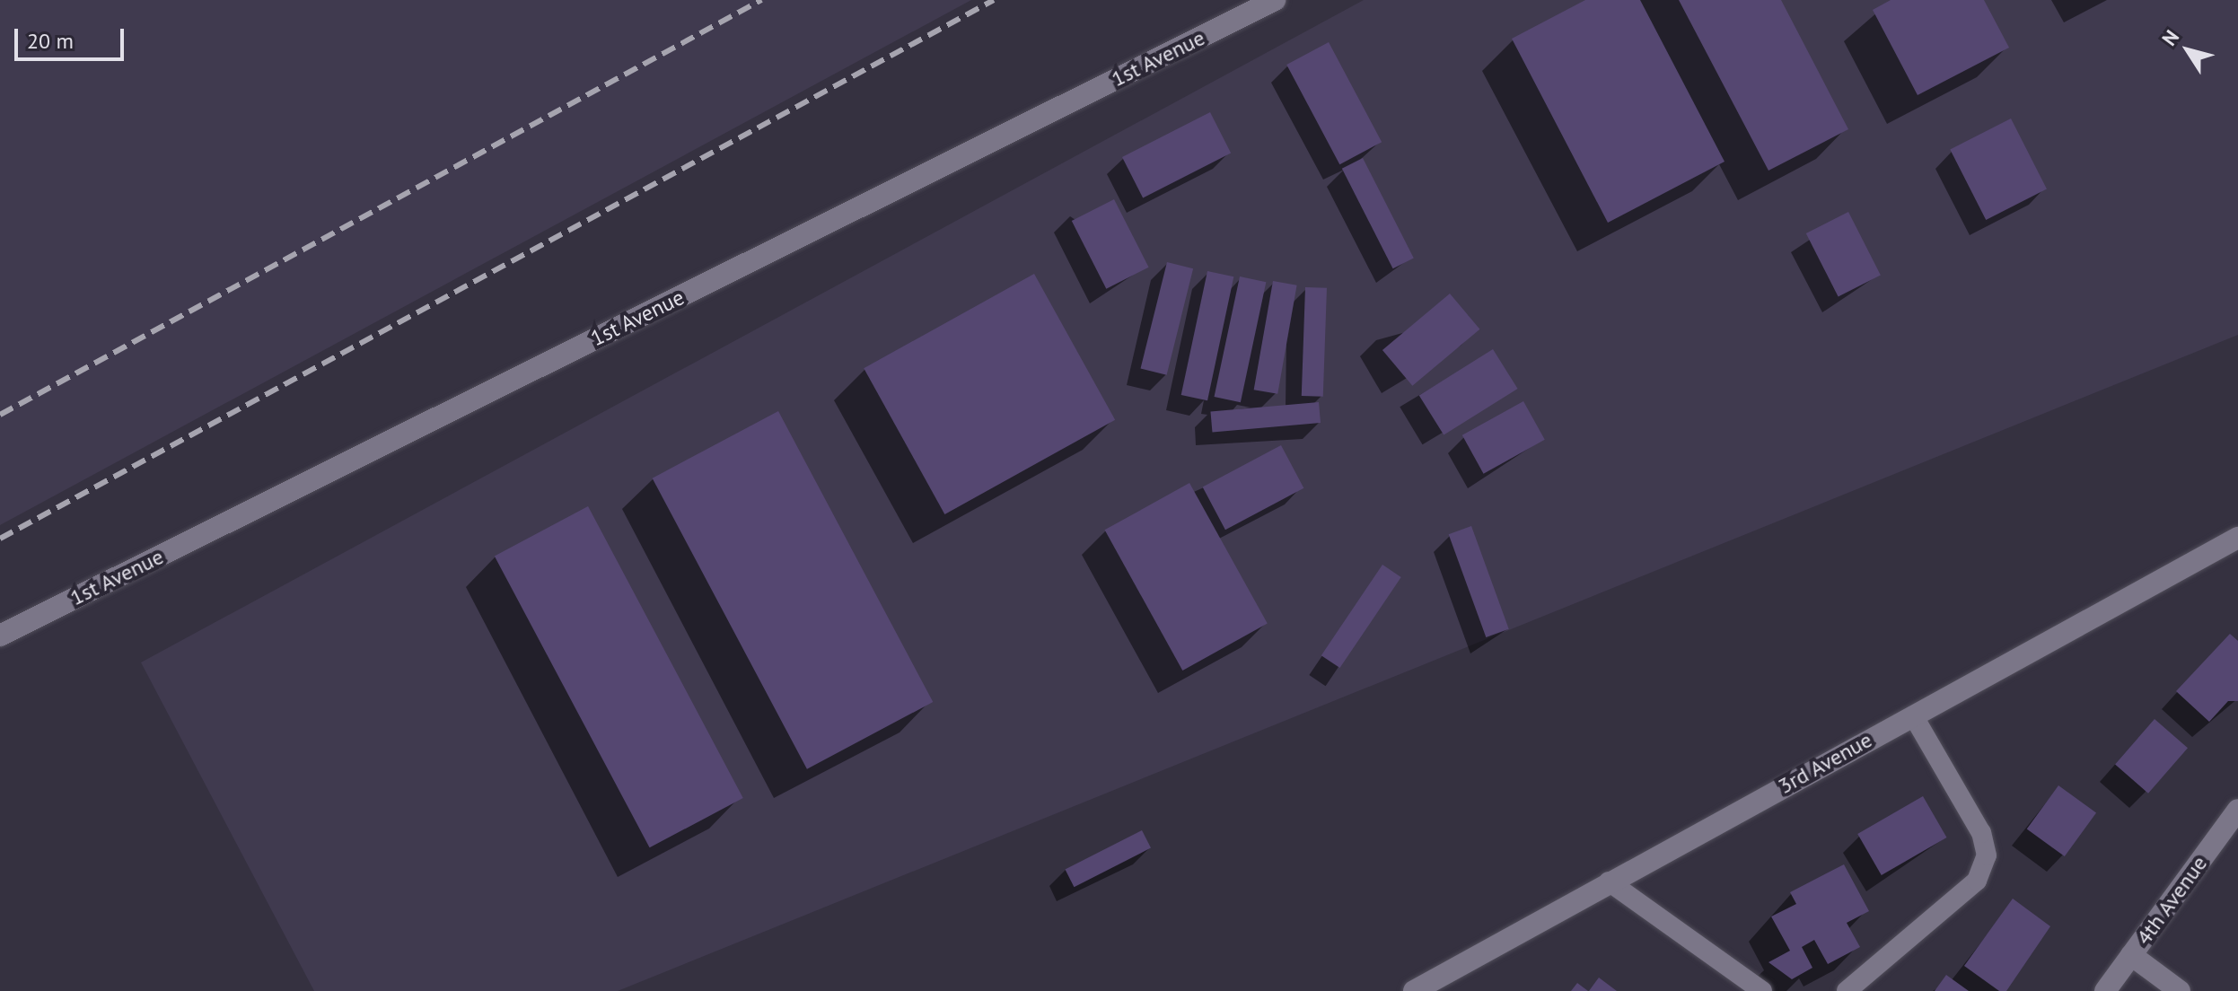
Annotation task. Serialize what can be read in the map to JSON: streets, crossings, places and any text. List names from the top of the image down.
{
  "streets": {
    "main road": ["1st Avenue", "3rd Avenue", "4th Avenue"]
  },
  "scale_bar": "20 m",
  "north": "top left"
}
